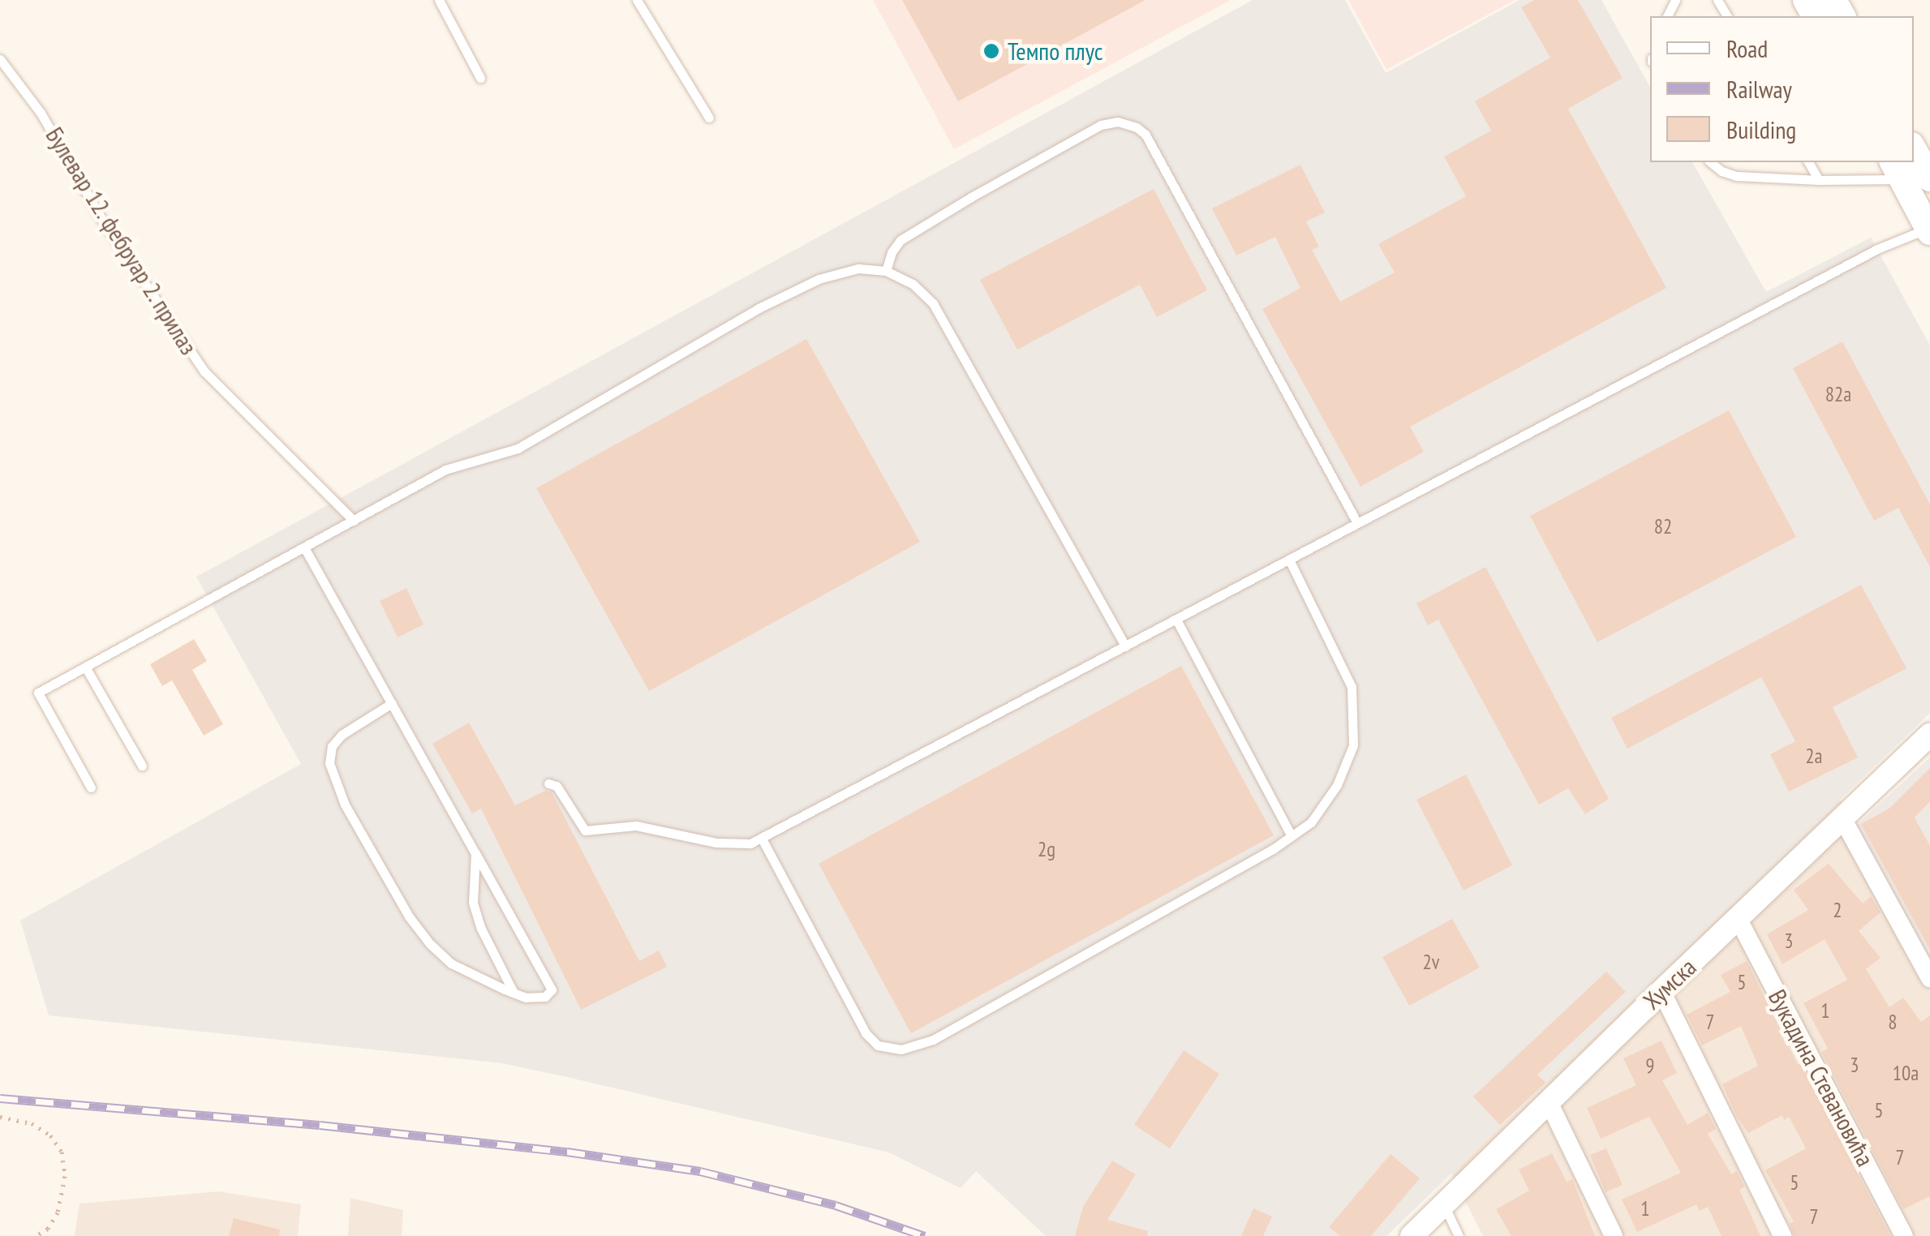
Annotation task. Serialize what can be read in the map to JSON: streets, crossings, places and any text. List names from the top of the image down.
{
  "streets": {
    "street": ["Хумска", "Вукадина Стевановића"],
    "lane": ["Булевар 12. фебруар 2. прилаз"]
  },
  "crossings": [
    ["Хумска", "Вукадина Стевановића"]
  ],
  "places": ["Темпо плус"],
  "house_numbers": [
    "82a",
    "82",
    "2a",
    "2g",
    "2",
    "3",
    "2v",
    "5",
    "1",
    "7",
    "8",
    "3",
    "9",
    "10a",
    "5",
    "7",
    "5",
    "1",
    "7"
  ],
  "legend": ["Road", "Railway", "Building"]
}
